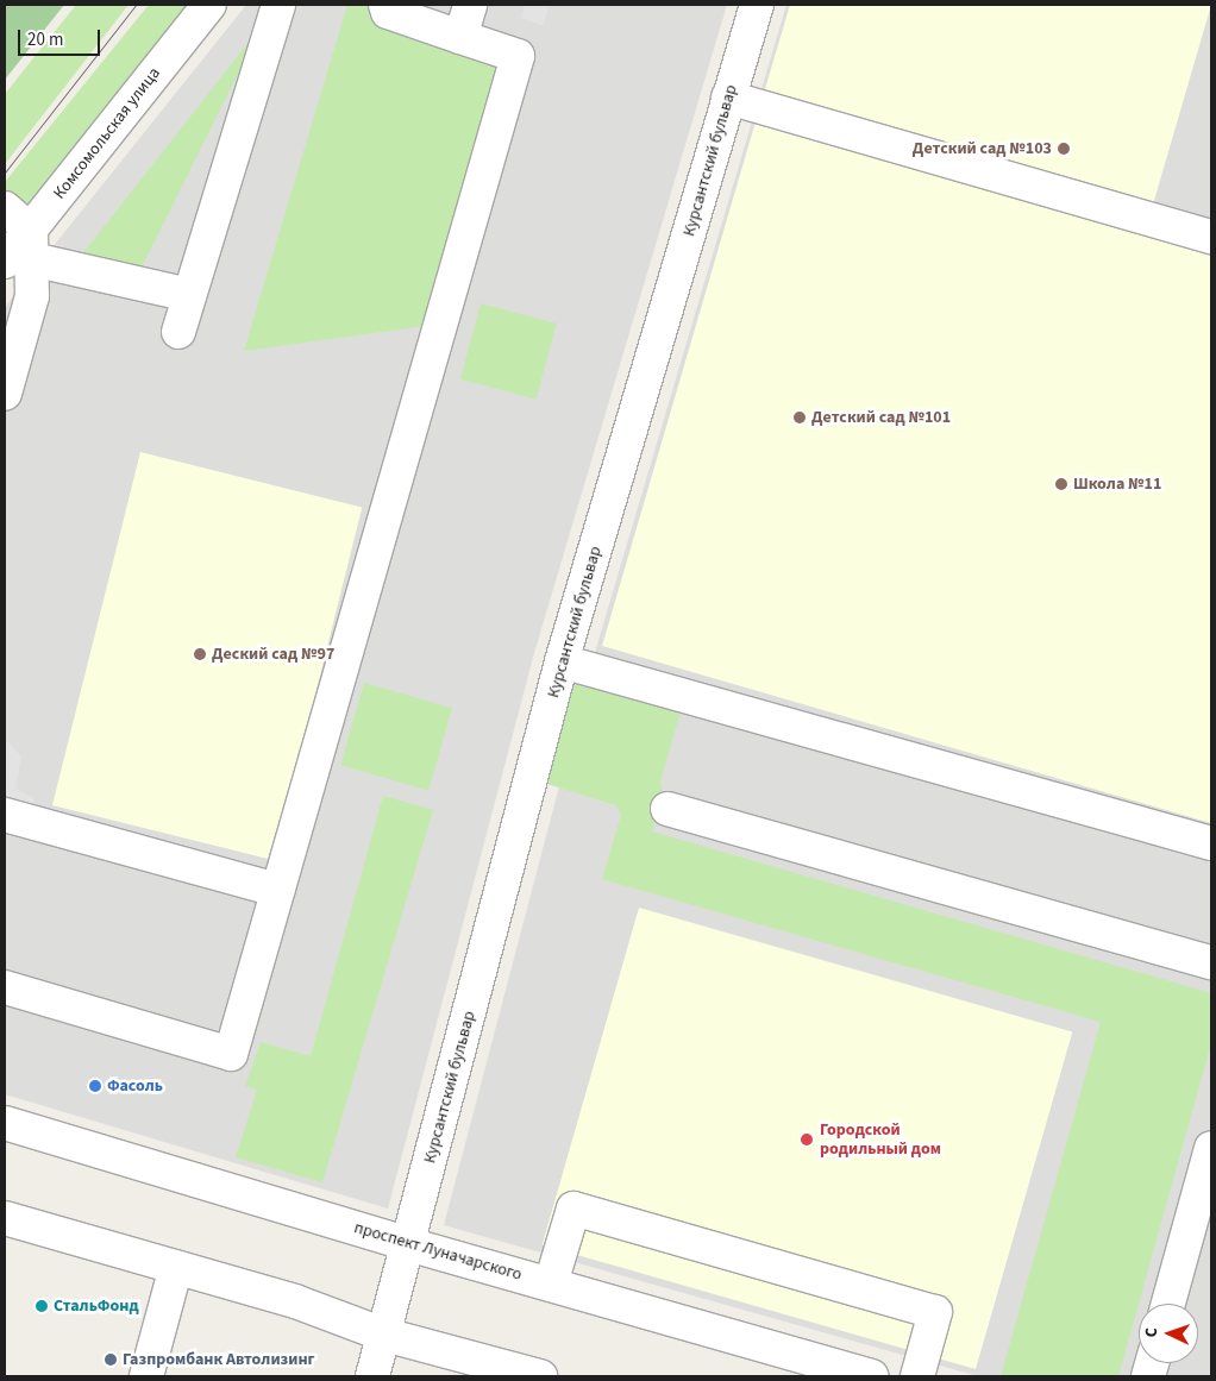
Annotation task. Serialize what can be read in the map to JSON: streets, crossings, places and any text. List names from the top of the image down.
{
  "streets": {
    "street": ["Комсомольская улица", "Курсантский бульвар", "проспект Луначарского"]
  },
  "crossings": [
    ["Курсантский бульвар", "проспект Луначарского"]
  ],
  "places": [
    "Детский сад №103",
    "Детский сад №101",
    "Школа №11",
    "Деский сад №97",
    "Фасоль",
    "Городской родильный дом",
    "СтальФонд",
    "Газпромбанк Автолизинг"
  ],
  "scale_bar": "20 m",
  "north": "left"
}
